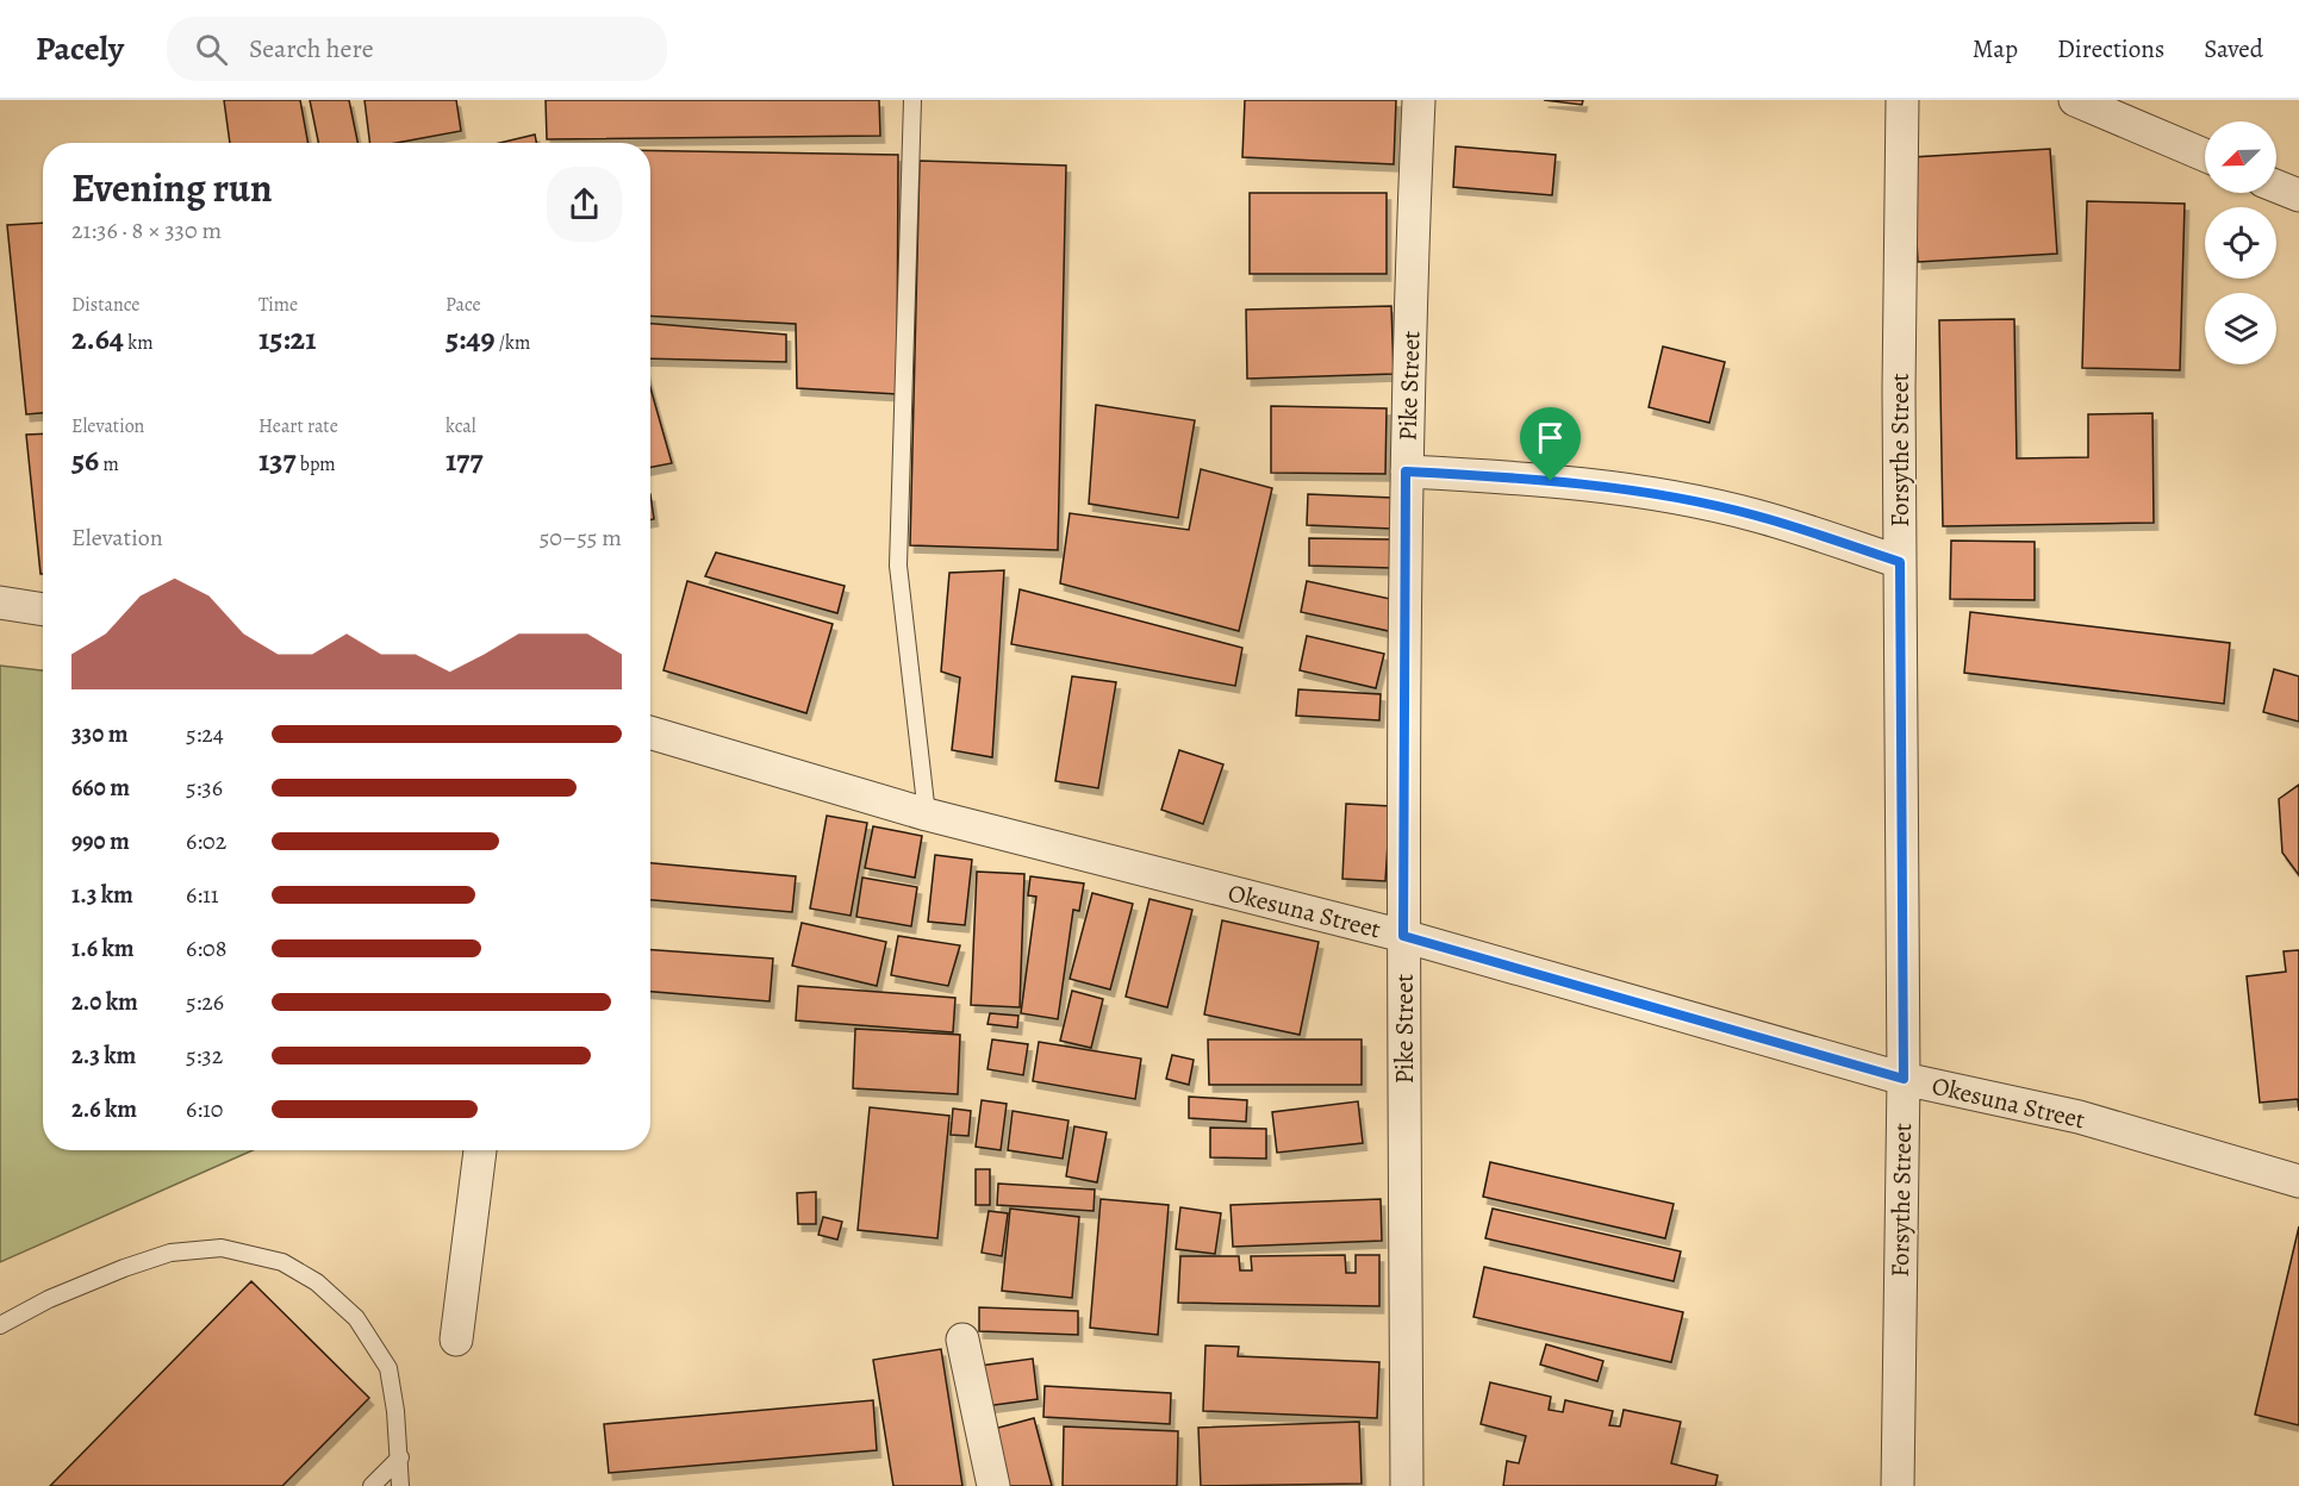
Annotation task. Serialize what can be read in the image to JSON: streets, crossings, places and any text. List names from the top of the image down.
{
  "streets": {
    "street": ["Pike Street", "Forsythe Street", "Okesuna Street"]
  },
  "crossings": [
    ["Pike Street", "Okesuna Street"],
    ["Forsythe Street", "Okesuna Street"]
  ],
  "north": "bottom left",
  "page": {
    "header": "Pacely",
    "search": "Search here",
    "nav": ["Map", "Directions", "Saved"],
    "heading": ["Evening run", "21:36 · 8 × 330 m"],
    "stats": [
      ["Distance", "2.64 km"],
      ["Time", "15:21"],
      ["Pace", "5:49 /km"],
      ["Elevation", "56 m"],
      ["Heart rate", "137 bpm"],
      ["kcal", "177"]
    ],
    "chart": ["Elevation", "50–55 m"],
    "list": [
      {
        "name": "330 m",
        "note": "5:24"
      },
      {
        "name": "660 m",
        "note": "5:36"
      },
      {
        "name": "990 m",
        "note": "6:02"
      },
      {
        "name": "1.3 km",
        "note": "6:11"
      },
      {
        "name": "1.6 km",
        "note": "6:08"
      },
      {
        "name": "2.0 km",
        "note": "5:26"
      },
      {
        "name": "2.3 km",
        "note": "5:32"
      },
      {
        "name": "2.6 km",
        "note": "6:10"
      }
    ]
  }
}
